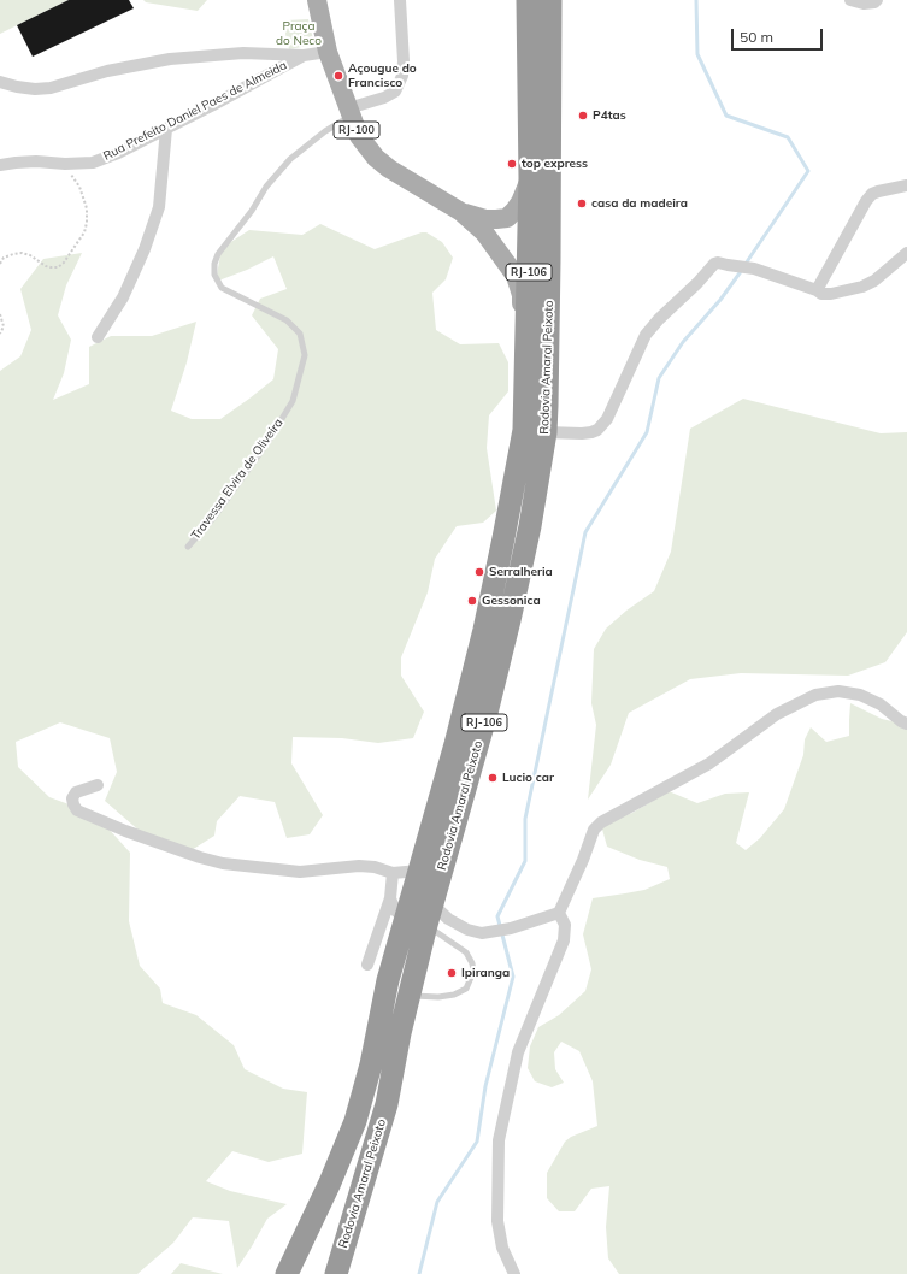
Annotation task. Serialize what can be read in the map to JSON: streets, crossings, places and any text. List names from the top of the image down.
{
  "streets": {
    "highway": ["RJ-106", "Rodovia Amaral Peixoto"],
    "main road": ["RJ-100"],
    "street": ["Rua Prefeito Daniel Paes de Almeida"],
    "lane": ["Travessa Elvira de Oliveira"]
  },
  "crossings": [
    ["RJ-100", "RJ-106"],
    ["RJ-100", "Rodovia Amaral Peixoto"],
    ["RJ-100", "Travessa Elvira de Oliveira"],
    ["RJ-106", "Rodovia Amaral Peixoto"]
  ],
  "parks": ["Praça do Neco"],
  "places": [
    "Açougue do Francisco",
    "P4tas",
    "top express",
    "casa da madeira",
    "Serralheria",
    "Gessonica",
    "Lucio car",
    "Ipiranga"
  ],
  "scale_bar": "50 m"
}
